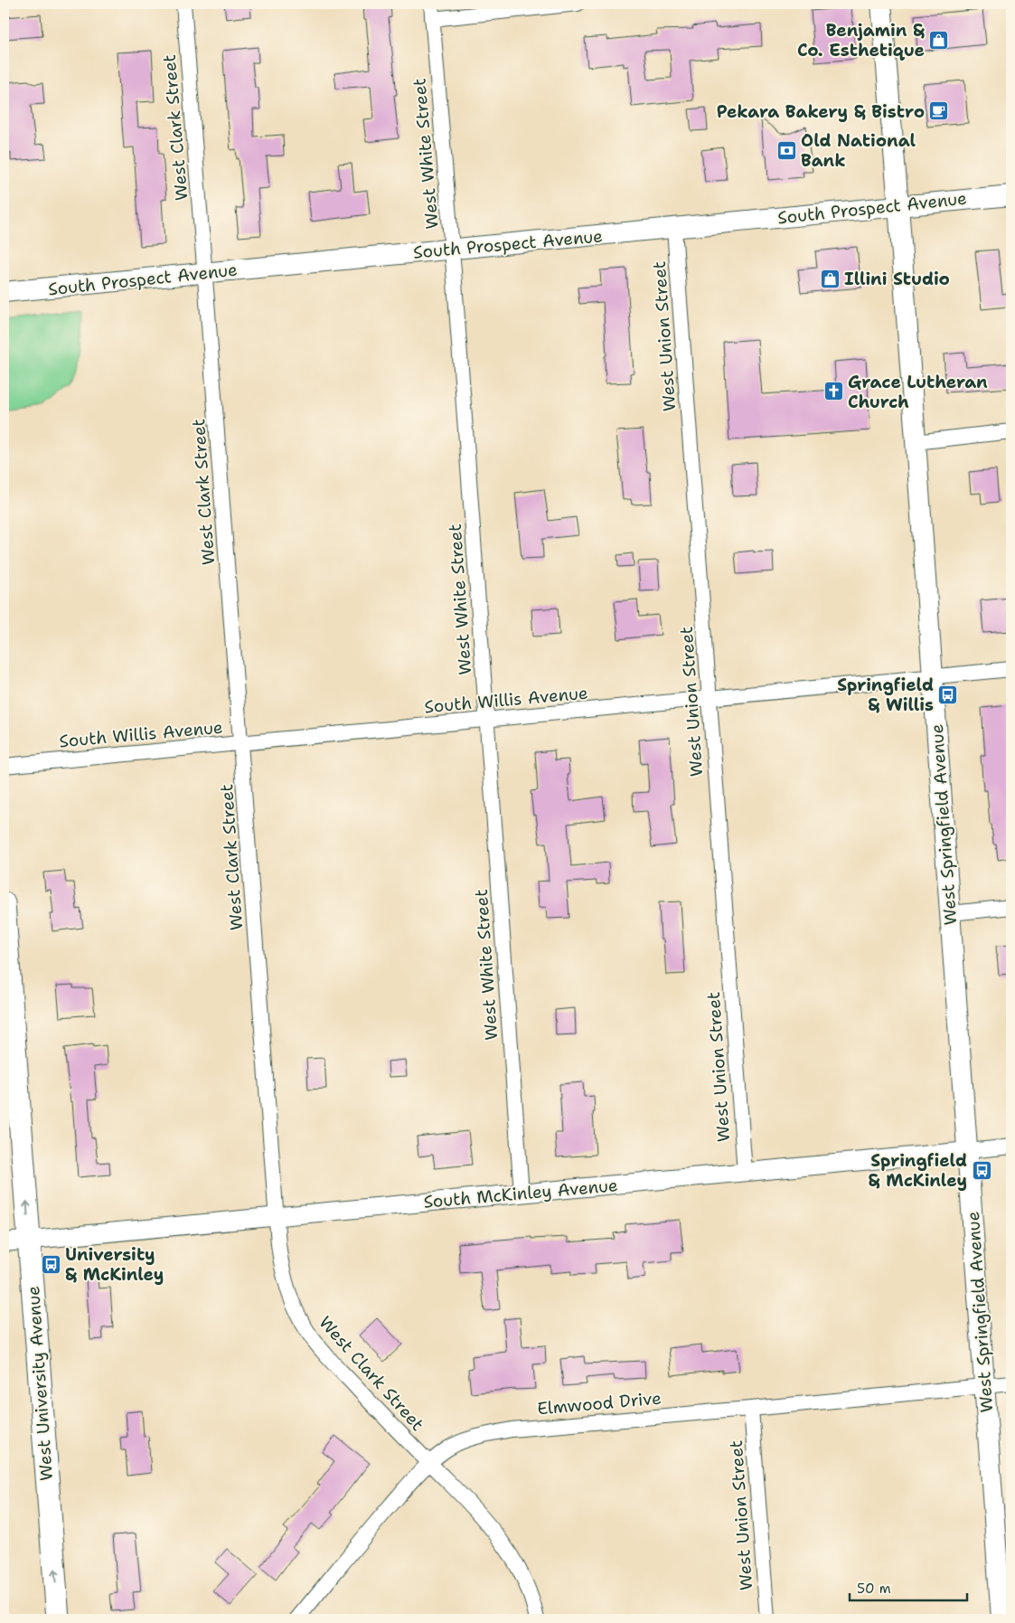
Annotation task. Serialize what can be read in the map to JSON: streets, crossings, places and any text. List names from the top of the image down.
{
  "streets": {
    "main road": ["South Prospect Avenue", "West Springfield Avenue", "West University Avenue"],
    "street": [
      "West Clark Street",
      "West White Street",
      "West Union Street",
      "South Willis Avenue",
      "South McKinley Avenue",
      "Elmwood Drive"
    ]
  },
  "crossings": [
    ["West Clark Street", "South Prospect Avenue"],
    ["West Clark Street", "South Willis Avenue"],
    ["West Clark Street", "South McKinley Avenue"],
    ["West Clark Street", "Elmwood Drive"],
    ["West White Street", "South Prospect Avenue"],
    ["West White Street", "South Willis Avenue"],
    ["West White Street", "South McKinley Avenue"],
    ["South Prospect Avenue", "West Union Street"],
    ["South Prospect Avenue", "West Springfield Avenue"],
    ["West Union Street", "South Willis Avenue"],
    ["West Union Street", "South McKinley Avenue"],
    ["West Union Street", "Elmwood Drive"],
    ["South Willis Avenue", "West Springfield Avenue"],
    ["West Springfield Avenue", "South McKinley Avenue"],
    ["West Springfield Avenue", "Elmwood Drive"],
    ["South McKinley Avenue", "West University Avenue"]
  ],
  "one_way": ["West University Avenue"],
  "places": {
    "shop": ["Benjamin & Co. Esthetique", "Illini Studio"],
    "cafe": ["Pekara Bakery & Bistro"],
    "bank": ["Old National Bank"],
    "church": ["Grace Lutheran Church"],
    "bus stop": ["Springfield & Willis", "Springfield & McKinley", "University & McKinley"]
  },
  "scale_bar": "50 m"
}
